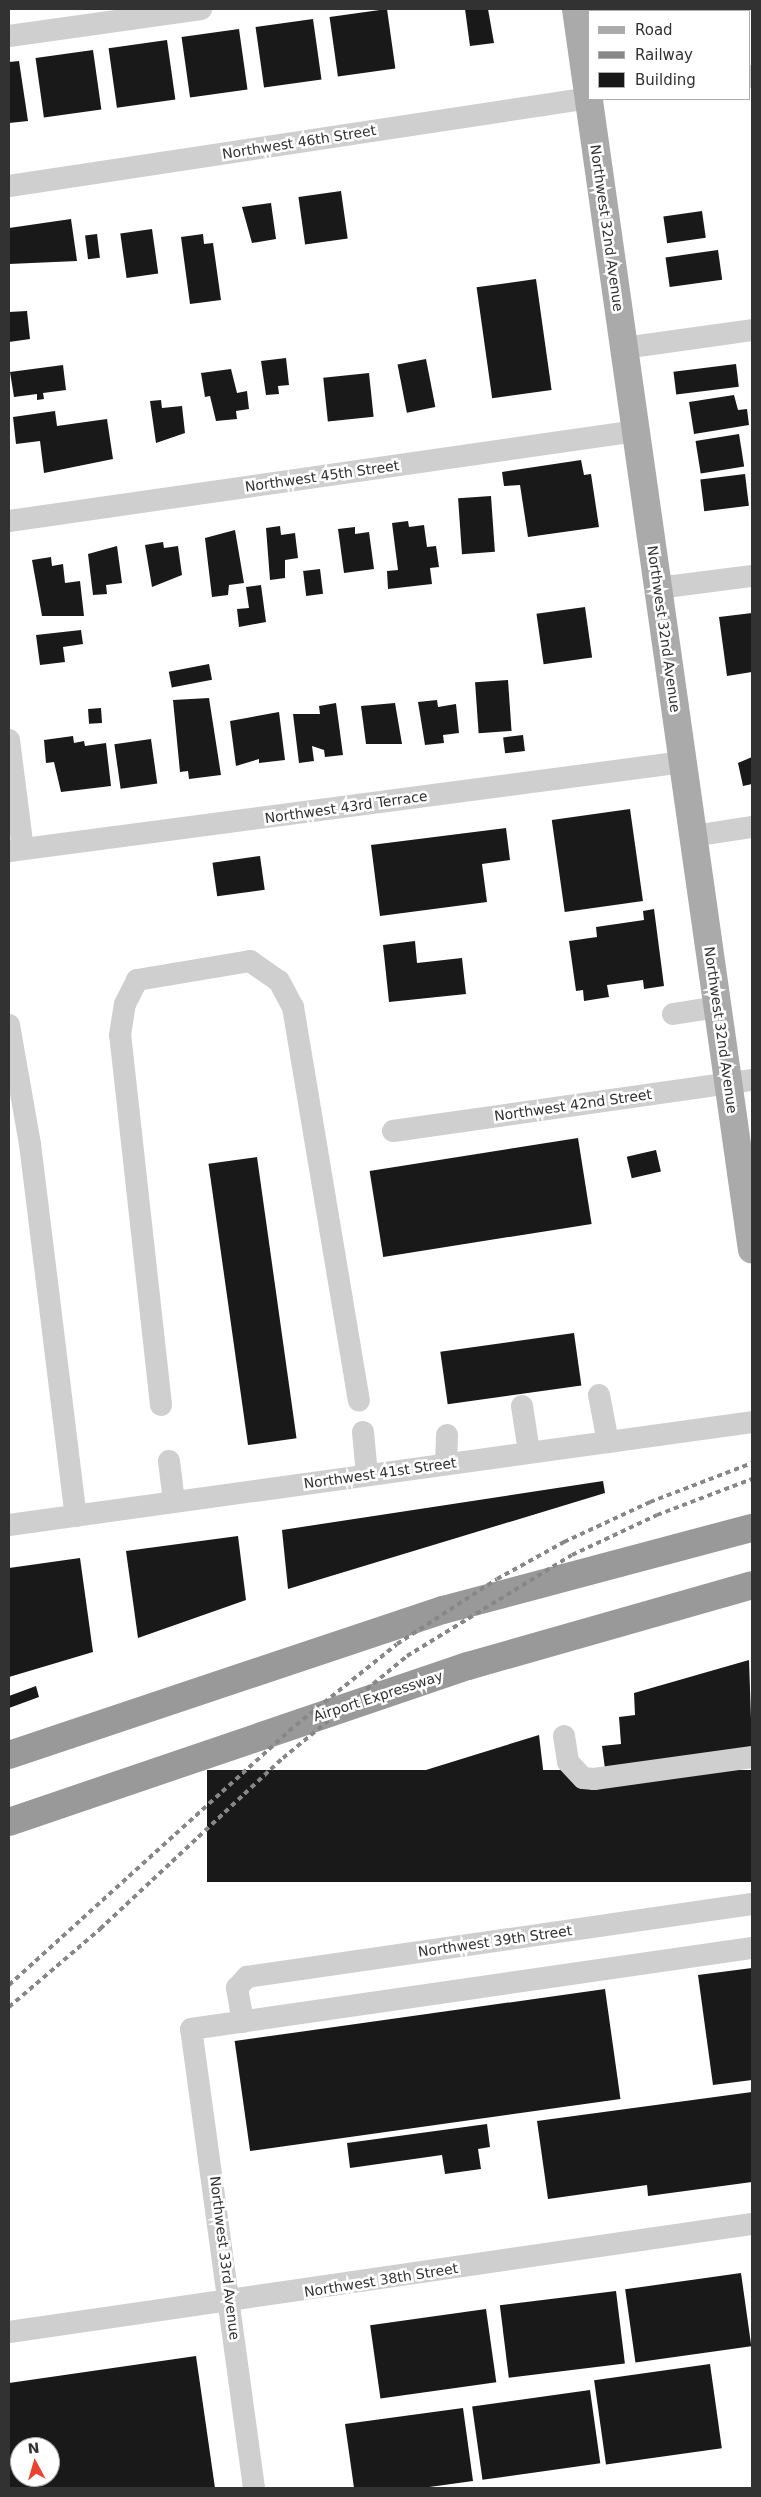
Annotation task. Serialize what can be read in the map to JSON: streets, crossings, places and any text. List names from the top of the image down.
{
  "streets": {
    "highway": ["Airport Expressway"],
    "main road": ["Northwest 32nd Avenue"],
    "street": [
      "Northwest 46th Street",
      "Northwest 45th Street",
      "Northwest 43rd Terrace",
      "Northwest 42nd Street",
      "Northwest 41st Street",
      "Northwest 39th Street",
      "Northwest 33rd Avenue",
      "Northwest 38th Street"
    ]
  },
  "crossings": [
    ["Northwest 32nd Avenue", "Northwest 45th Street"],
    ["Northwest 32nd Avenue", "Northwest 43rd Terrace"],
    ["Northwest 32nd Avenue", "Northwest 42nd Street"],
    ["Northwest 39th Street", "Northwest 33rd Avenue"],
    ["Northwest 33rd Avenue", "Northwest 38th Street"]
  ],
  "legend": ["Road", "Railway", "Building"],
  "north": "top"
}
